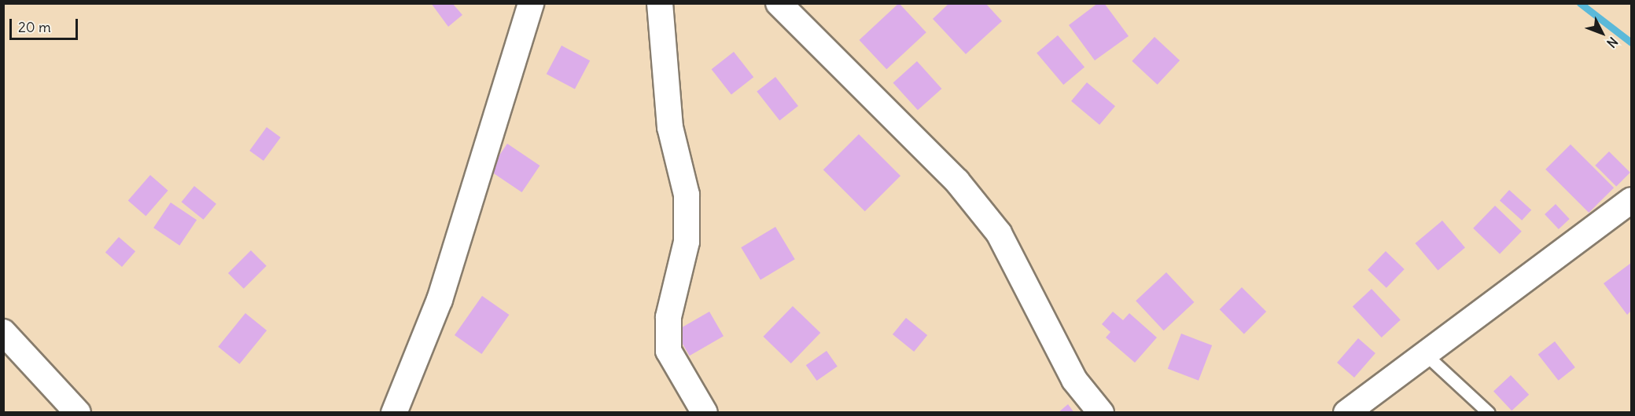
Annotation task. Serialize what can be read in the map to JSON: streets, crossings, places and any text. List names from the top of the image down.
{
  "scale_bar": "20 m",
  "north": "bottom right"
}
